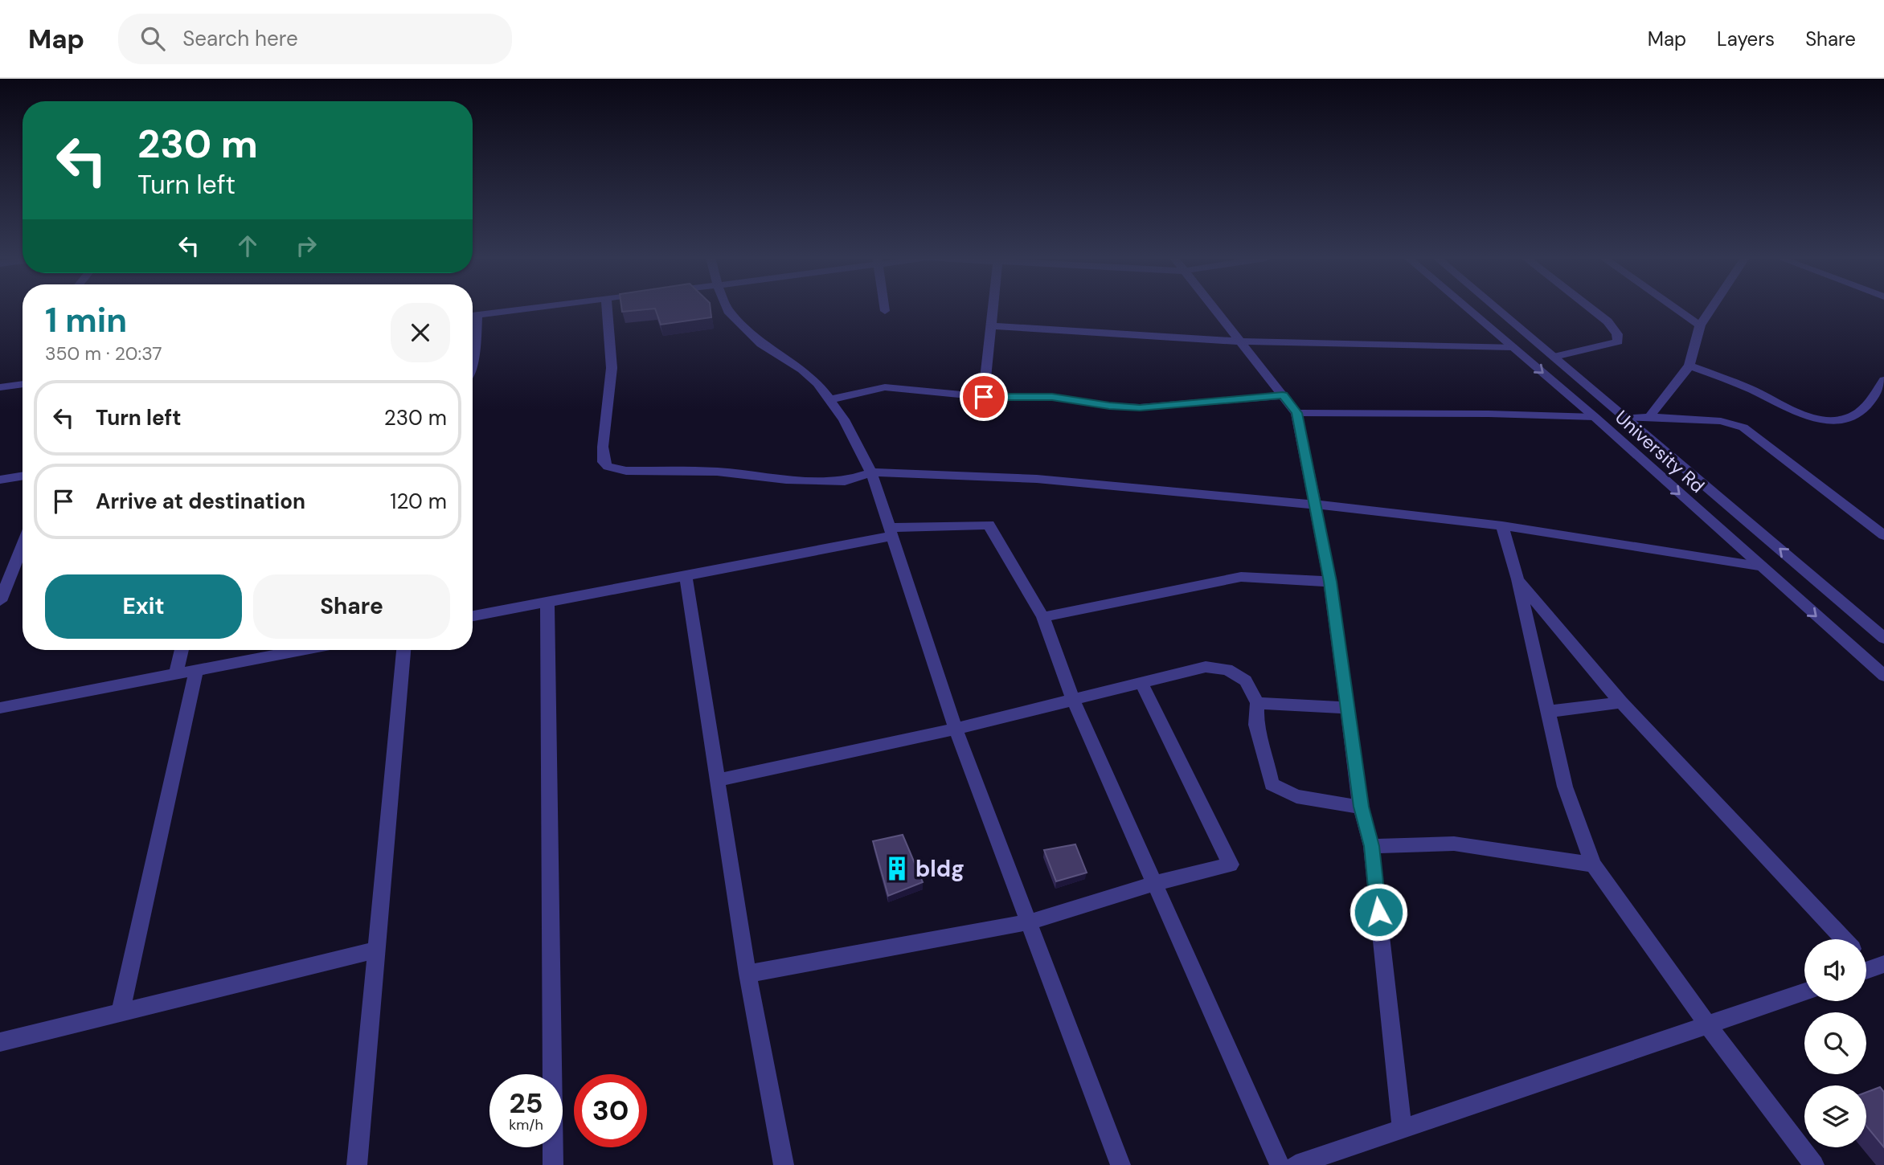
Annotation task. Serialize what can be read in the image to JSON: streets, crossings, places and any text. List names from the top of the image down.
{
  "streets": {
    "street": ["University Rd"]
  },
  "places": {
    "building": ["bldg"]
  },
  "page": {
    "header": "Map",
    "search": "Search here",
    "nav": ["Map", "Layers", "Share"],
    "turn": ["230 m", "Turn left"],
    "heading": ["1 min", "350 m · 20:37"],
    "list": [
      {
        "name": "Turn left",
        "value": "230 m"
      },
      {
        "name": "Arrive at destination",
        "value": "120 m"
      }
    ],
    "buttons": ["Exit", "Share"],
    "speed": "25 km/h",
    "limit": "30"
  }
}
